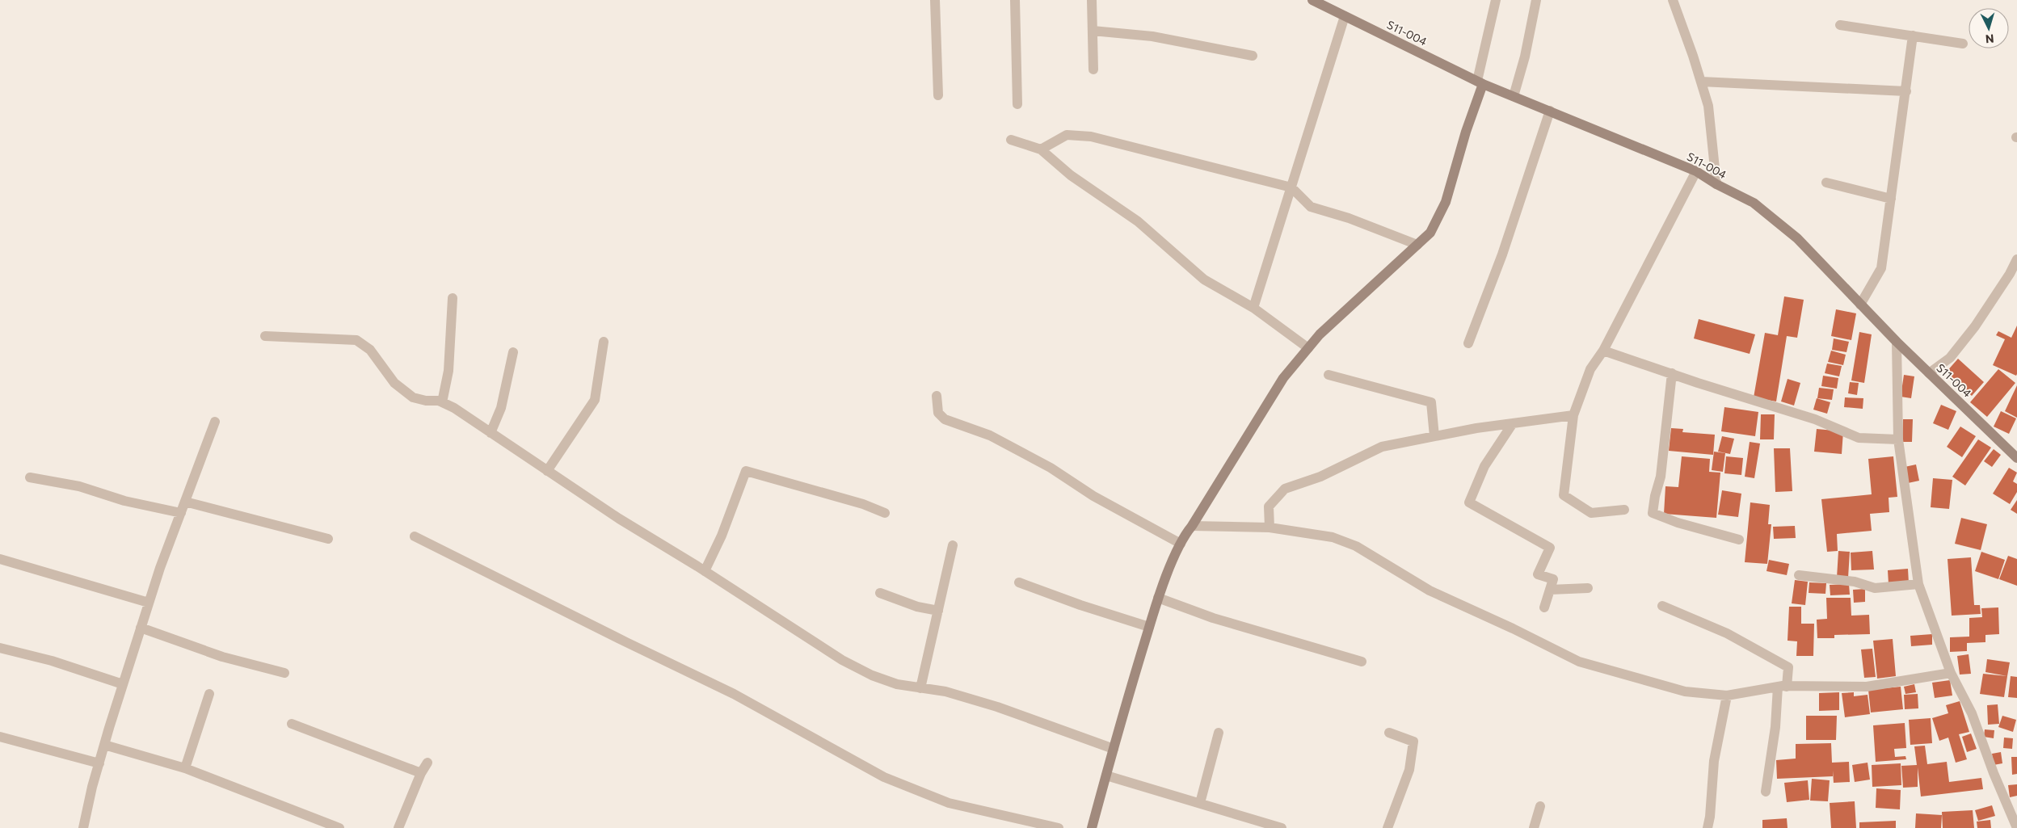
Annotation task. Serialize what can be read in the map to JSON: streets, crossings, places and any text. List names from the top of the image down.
{
  "streets": {
    "street": ["S11-004"]
  },
  "north": "bottom"
}
